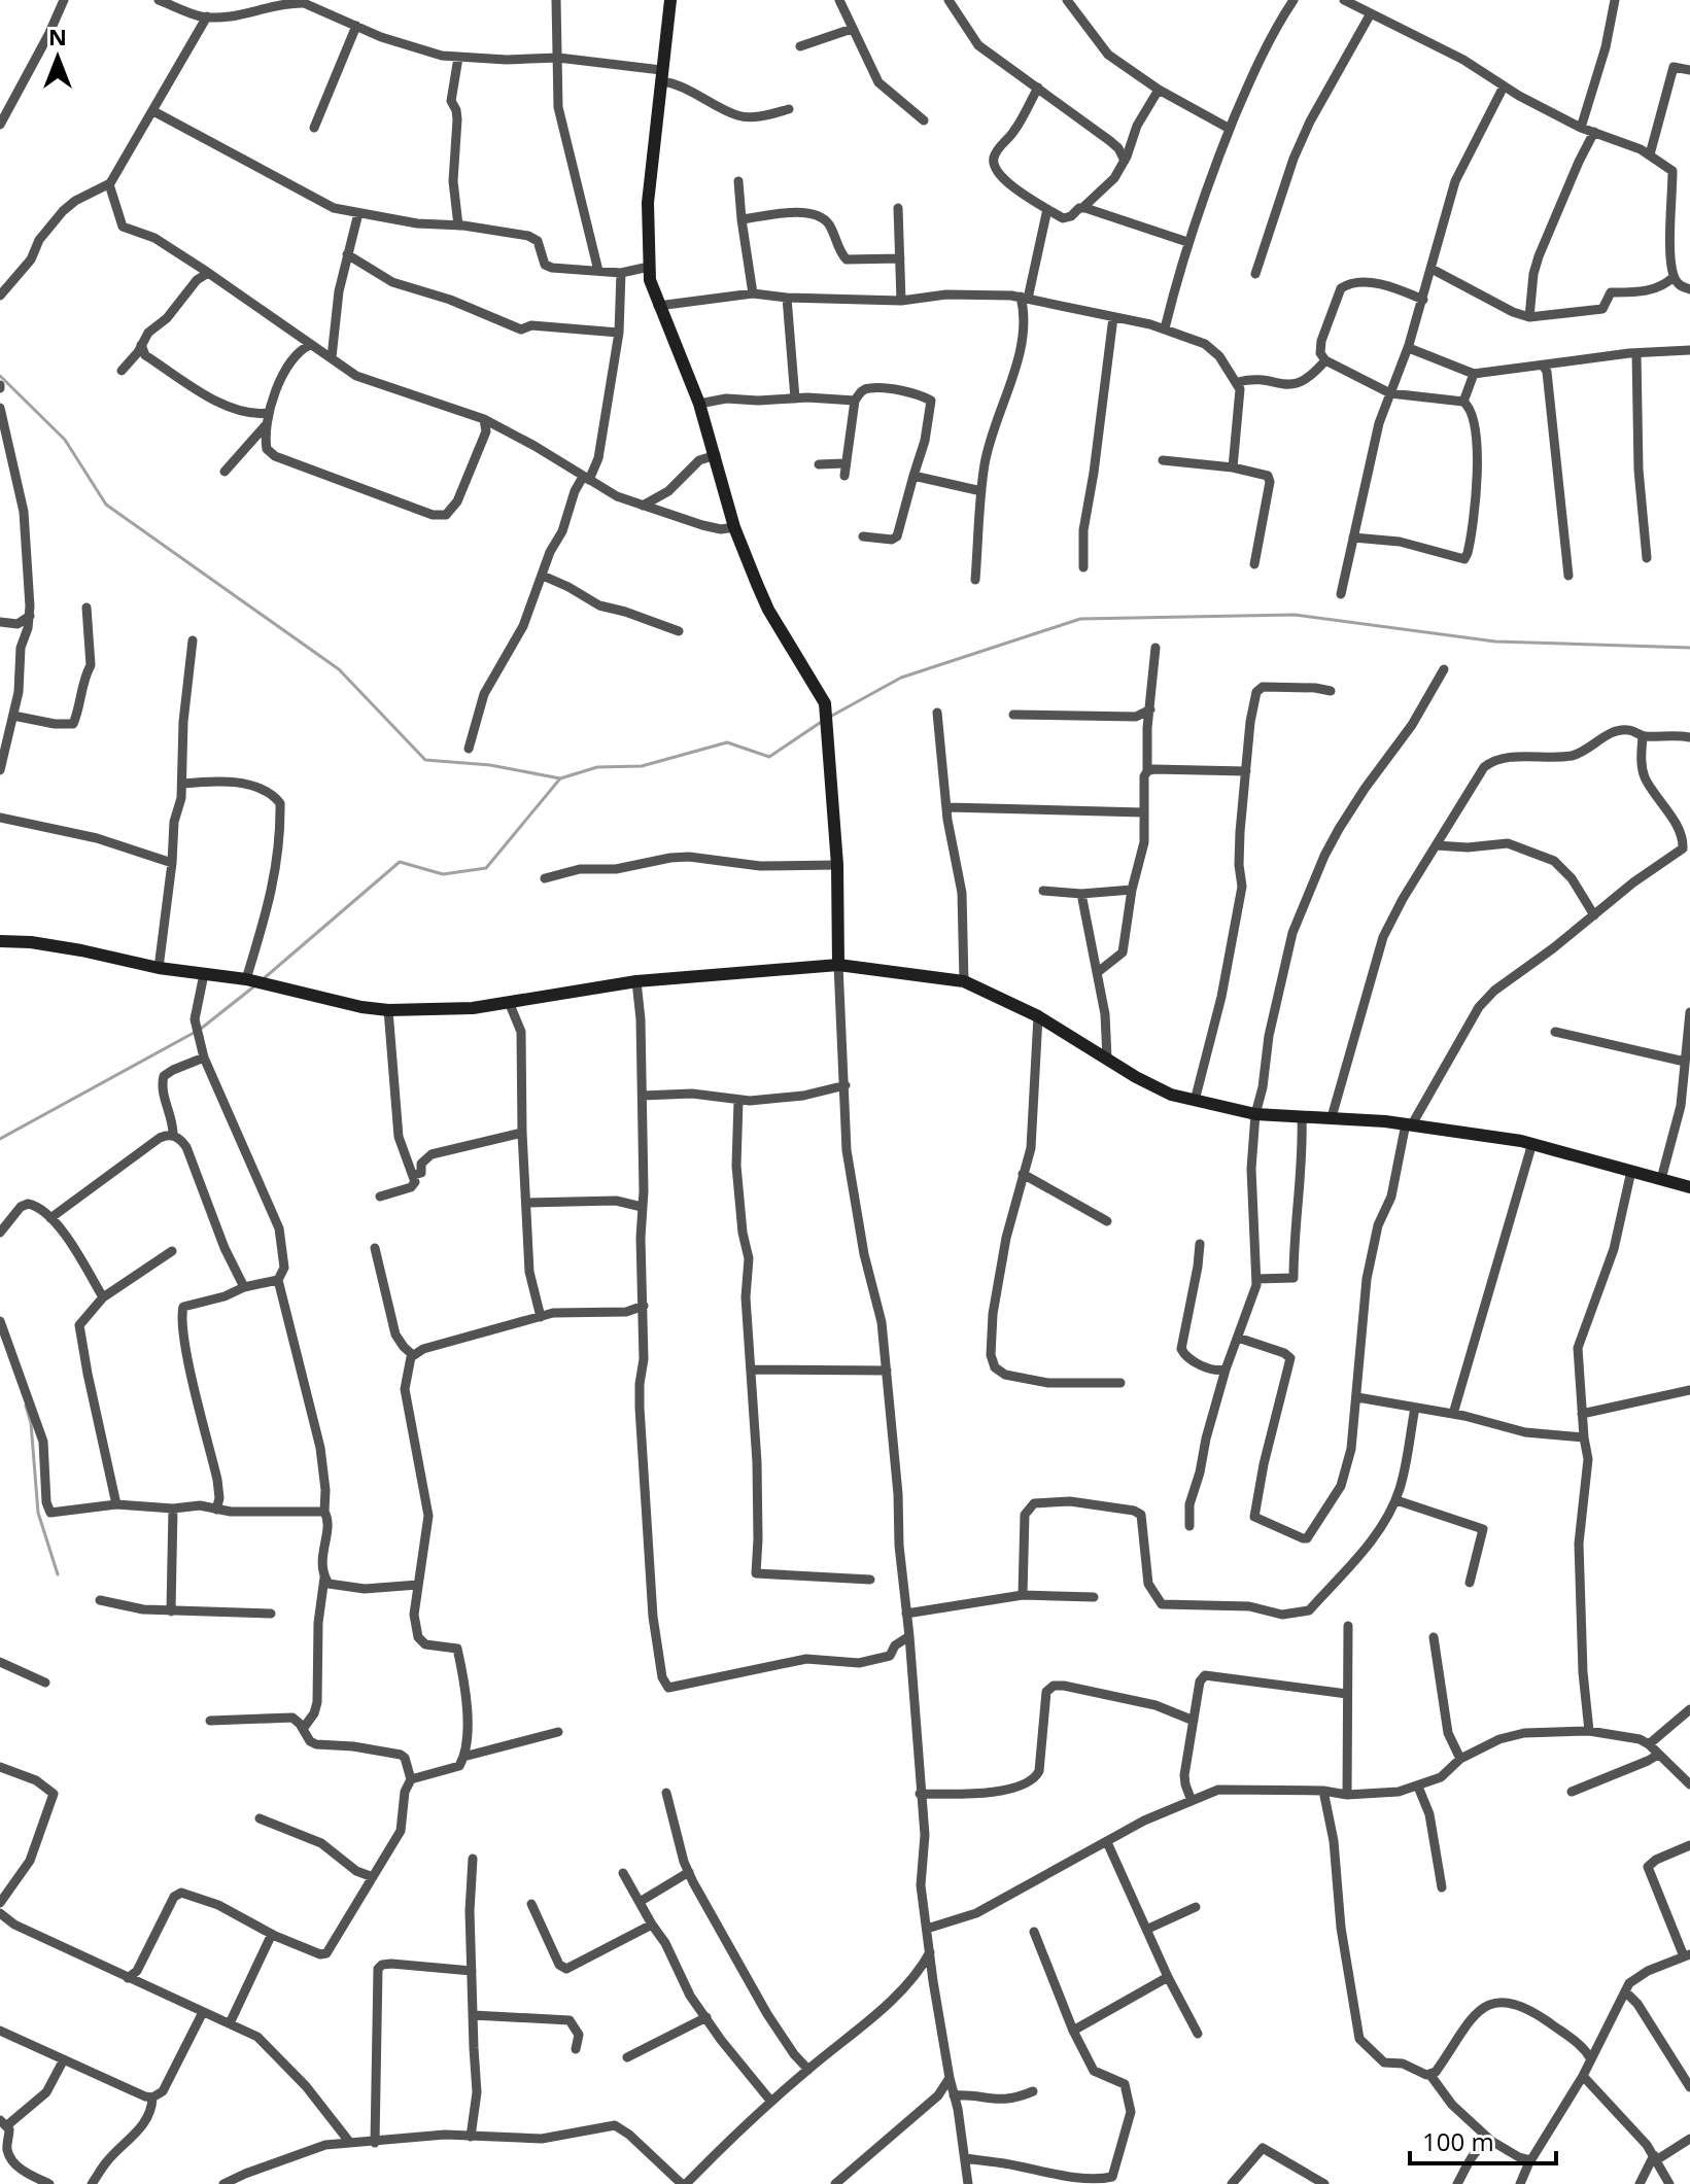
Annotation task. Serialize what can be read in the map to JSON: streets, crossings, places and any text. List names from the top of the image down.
{
  "scale_bar": "100 m",
  "north": "top"
}
